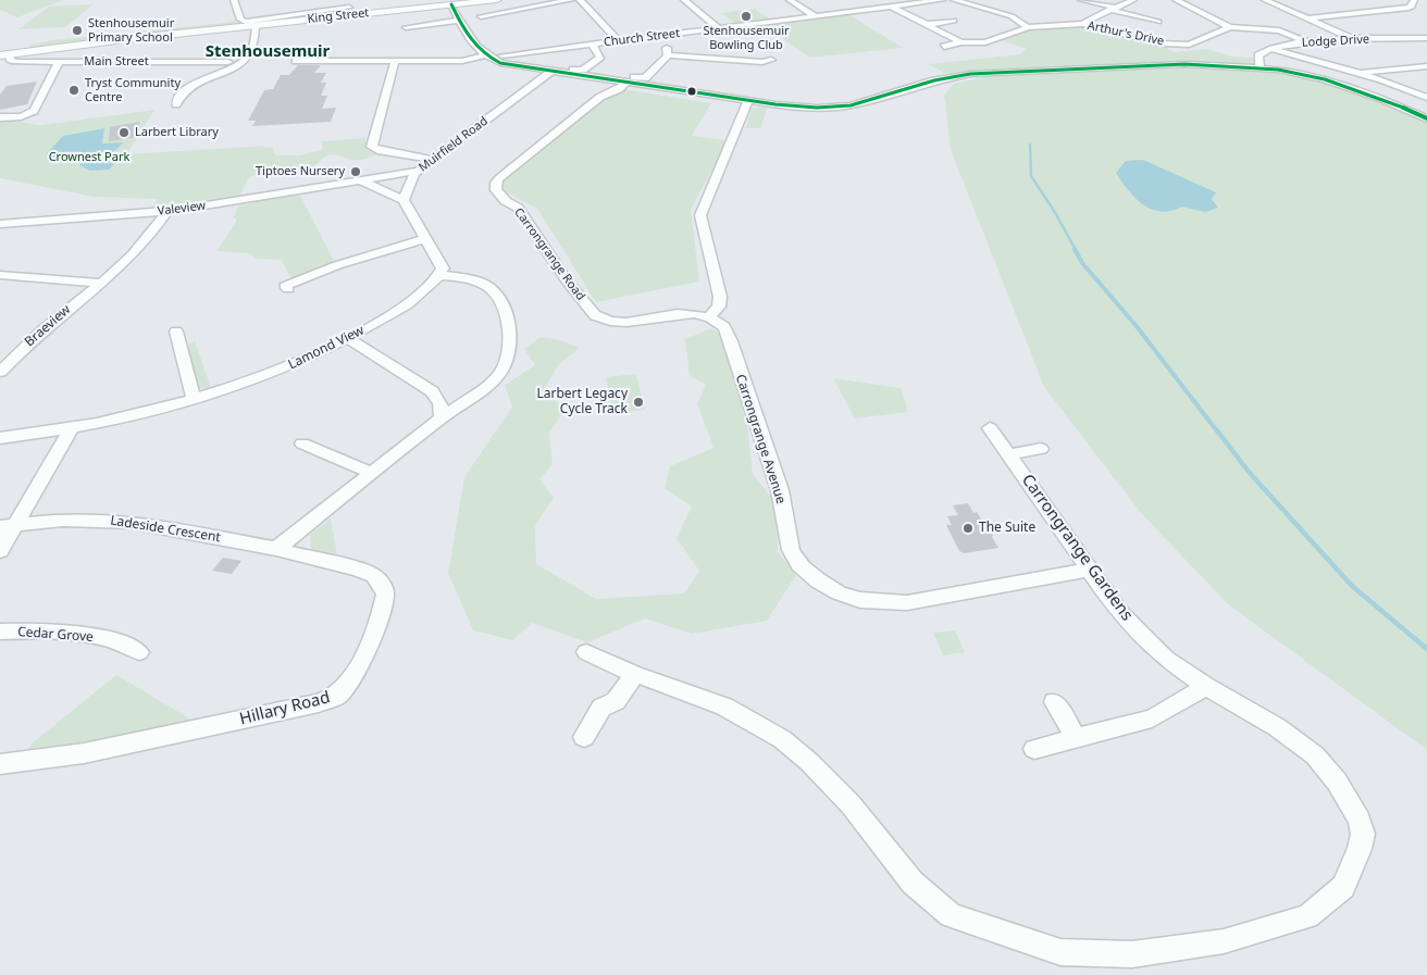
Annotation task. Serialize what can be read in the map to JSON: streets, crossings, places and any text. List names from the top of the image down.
{
  "streets": {
    "main road": ["King Street", "Main Street"],
    "street": [
      "Arthur's Drive",
      "Church Street",
      "Lodge Drive",
      "Muirfield Road",
      "Valeview",
      "Carrongrange Road",
      "Braeview",
      "Lamond View",
      "Carrongrange Avenue",
      "Ladeside Crescent",
      "Carrongrange Gardens",
      "Cedar Grove",
      "Hillary Road"
    ]
  },
  "crossings": [
    ["King Street", "Main Street"],
    ["Arthur's Drive", "Lodge Drive"],
    ["Muirfield Road", "Valeview"],
    ["Valeview", "Braeview"],
    ["Carrongrange Road", "Carrongrange Avenue"],
    ["Carrongrange Avenue", "Carrongrange Gardens"],
    ["Ladeside Crescent", "Hillary Road"]
  ],
  "districts": ["Stenhousemuir"],
  "parks": ["Crownest Park"],
  "places": [
    "Stenhousemuir Bowling Club",
    "Stenhousemuir Primary School",
    "Tryst Community Centre",
    "Larbert Library",
    "Tiptoes Nursery",
    "Larbert Legacy Cycle Track",
    "The Suite"
  ]
}
